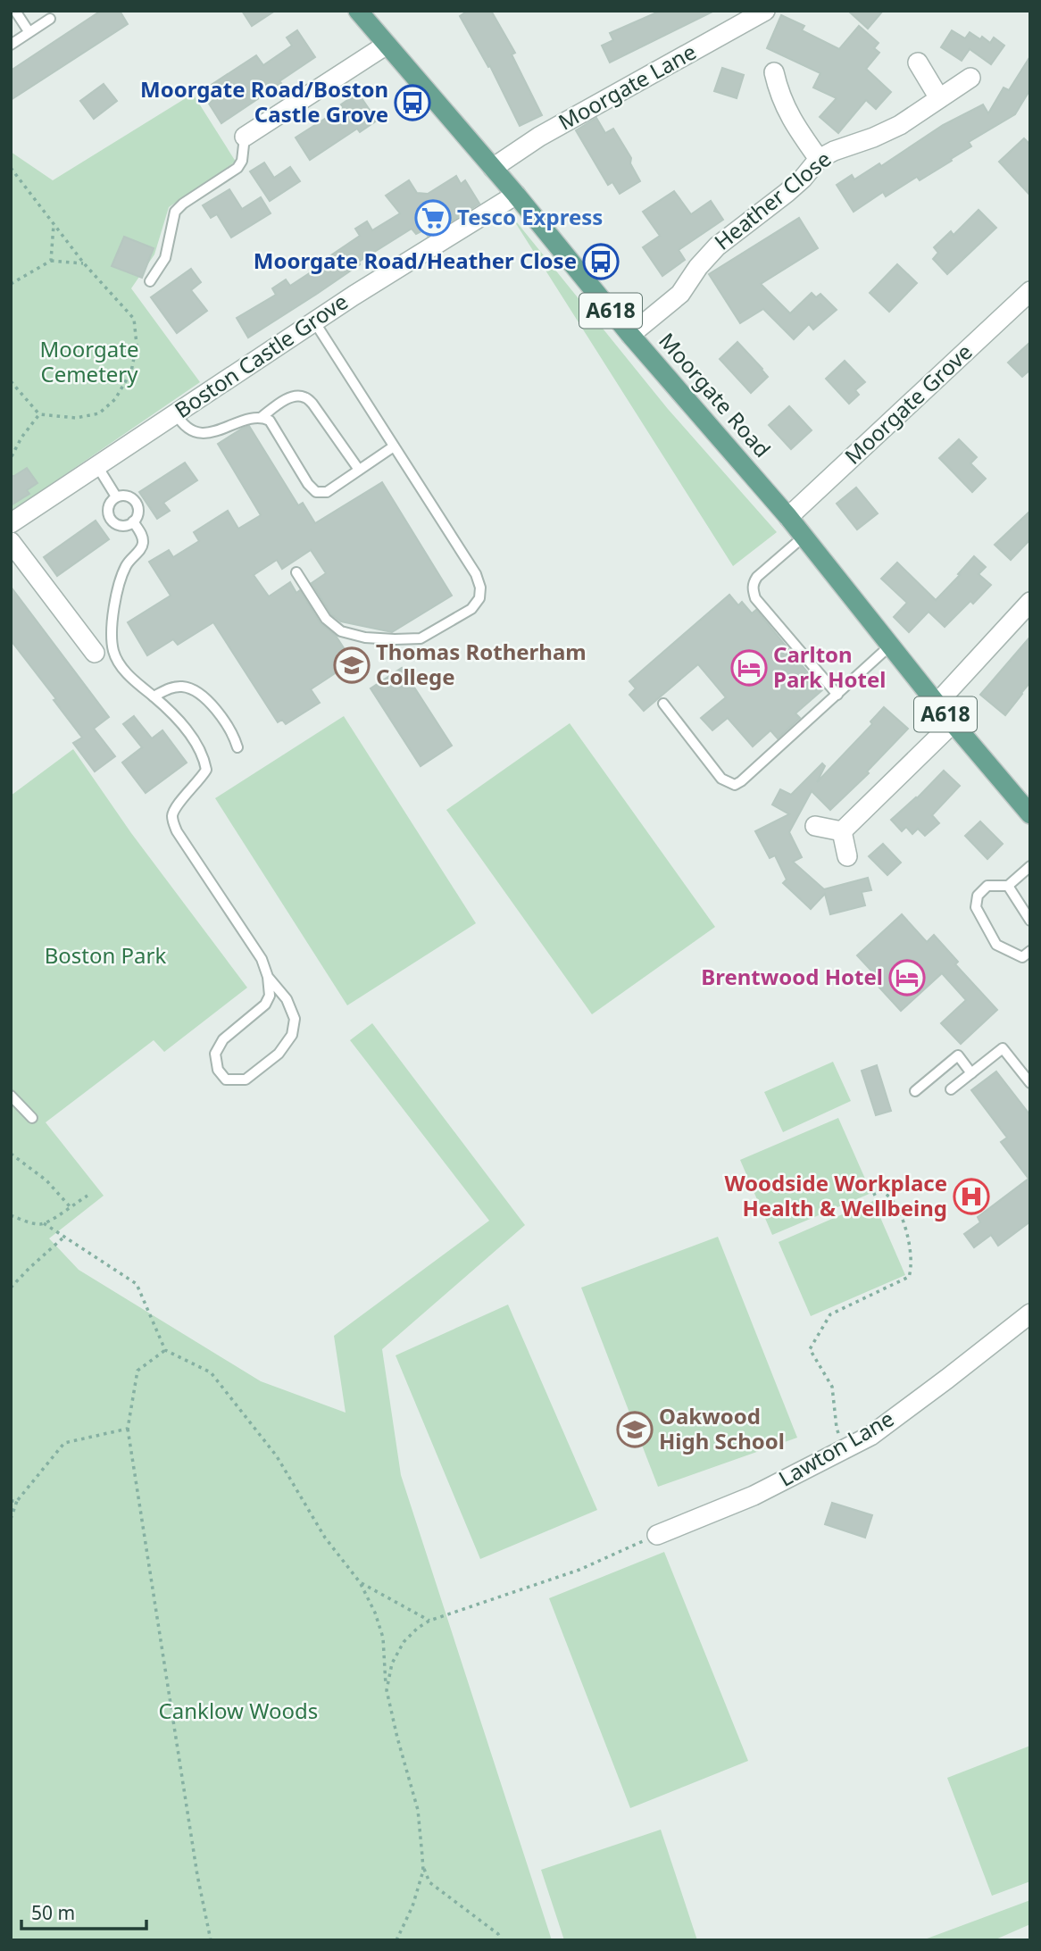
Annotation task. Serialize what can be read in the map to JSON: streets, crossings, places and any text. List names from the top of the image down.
{
  "streets": {
    "main road": ["A618", "Moorgate Road"],
    "street": [
      "Moorgate Lane",
      "Heather Close",
      "Boston Castle Grove",
      "Moorgate Grove",
      "Lawton Lane"
    ]
  },
  "crossings": [
    ["Moorgate Lane", "Moorgate Road"],
    ["Heather Close", "Moorgate Road"],
    ["Boston Castle Grove", "Moorgate Road"],
    ["Moorgate Road", "Moorgate Grove"]
  ],
  "parks": ["Moorgate Cemetery", "Boston Park", "Canklow Woods"],
  "places": {
    "bus stop": ["Moorgate Road/Boston Castle Grove", "Moorgate Road/Heather Close"],
    "supermarket": ["Tesco Express"],
    "school or university": ["Thomas Rotherham College", "Oakwood High School"],
    "hotel": ["Carlton Park Hotel", "Brentwood Hotel"],
    "hospital": ["Woodside Workplace Health & Wellbeing"]
  },
  "scale_bar": "50 m"
}
